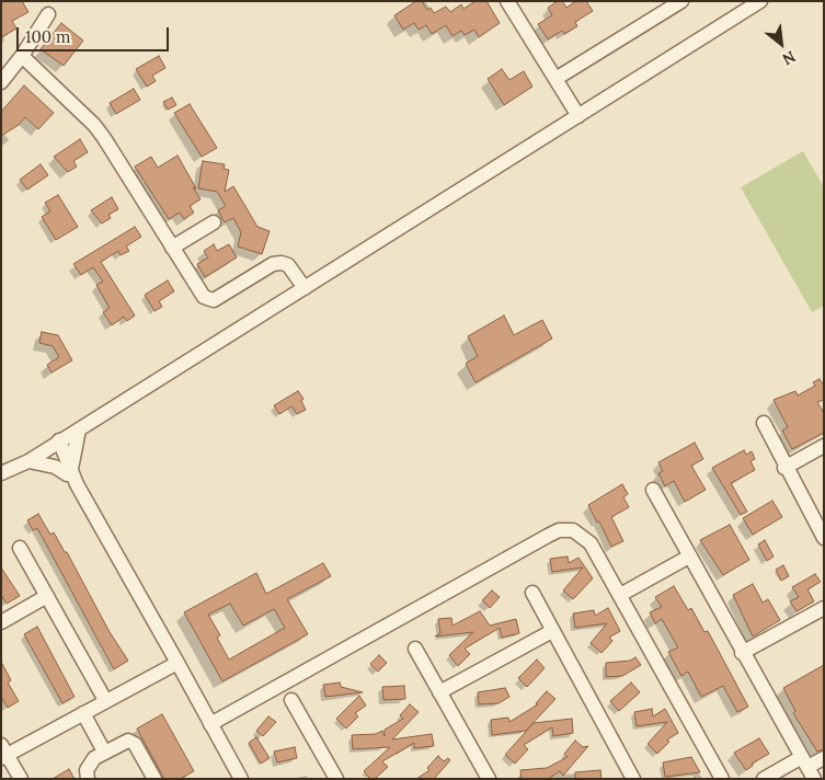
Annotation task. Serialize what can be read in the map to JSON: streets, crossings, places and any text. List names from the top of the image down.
{
  "scale_bar": "100 m",
  "north": "bottom right"
}
